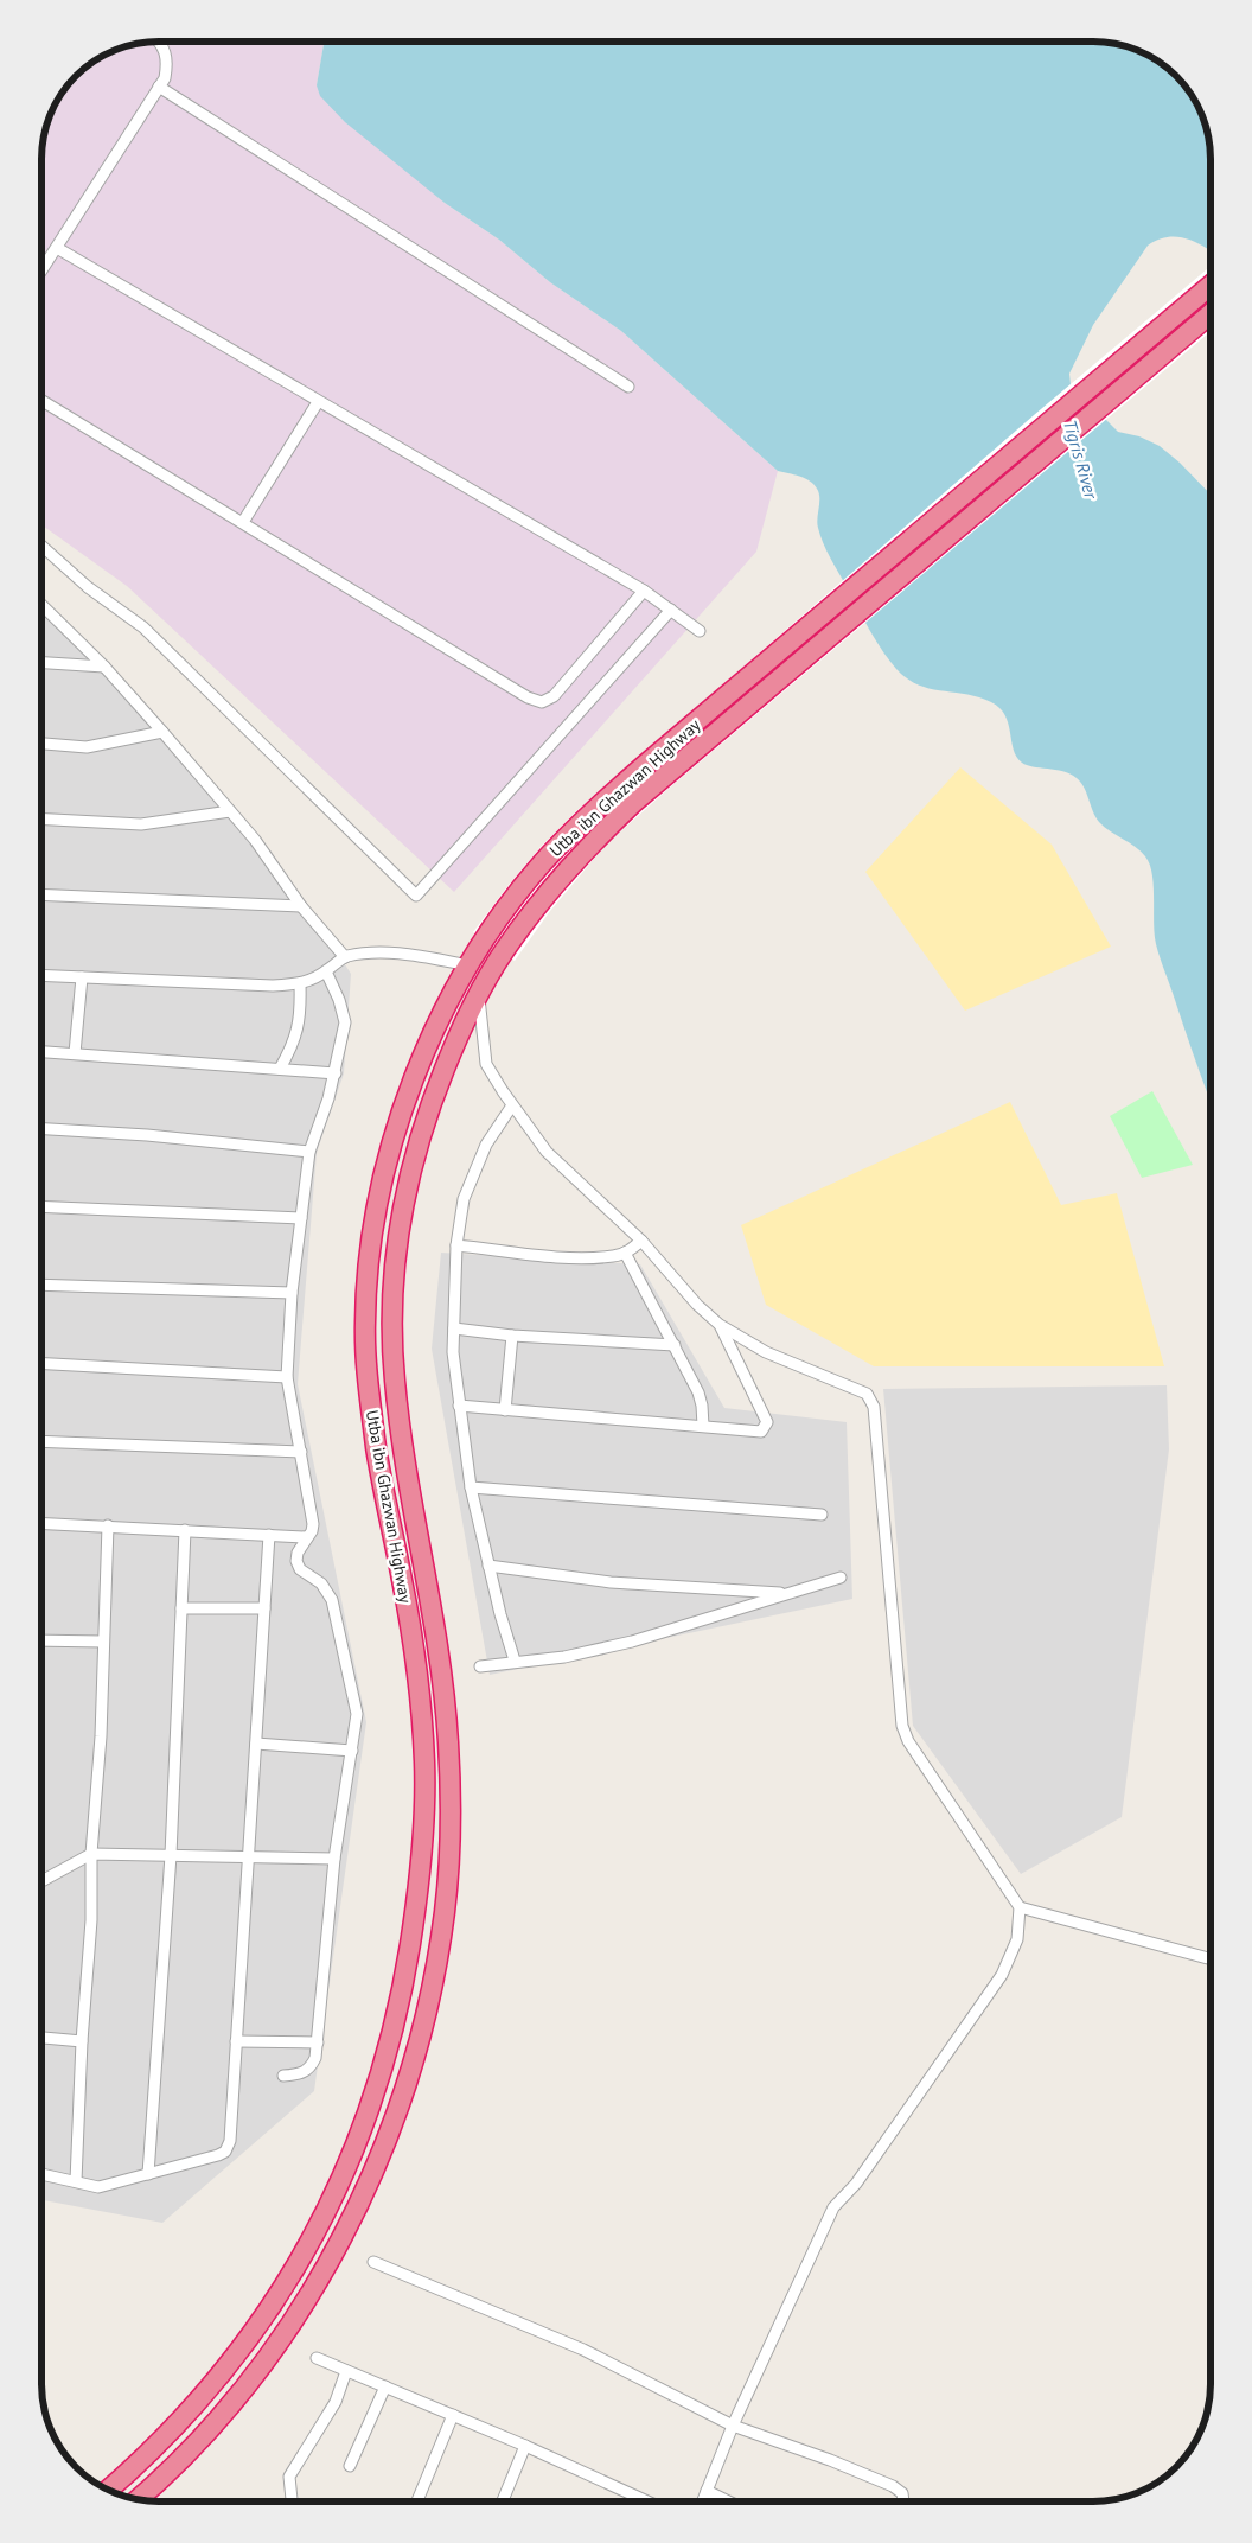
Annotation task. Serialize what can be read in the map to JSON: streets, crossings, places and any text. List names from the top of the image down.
{
  "streets": {
    "highway": ["Utba ibn Ghazwan Highway"]
  },
  "water": ["Tigris River"]
}
